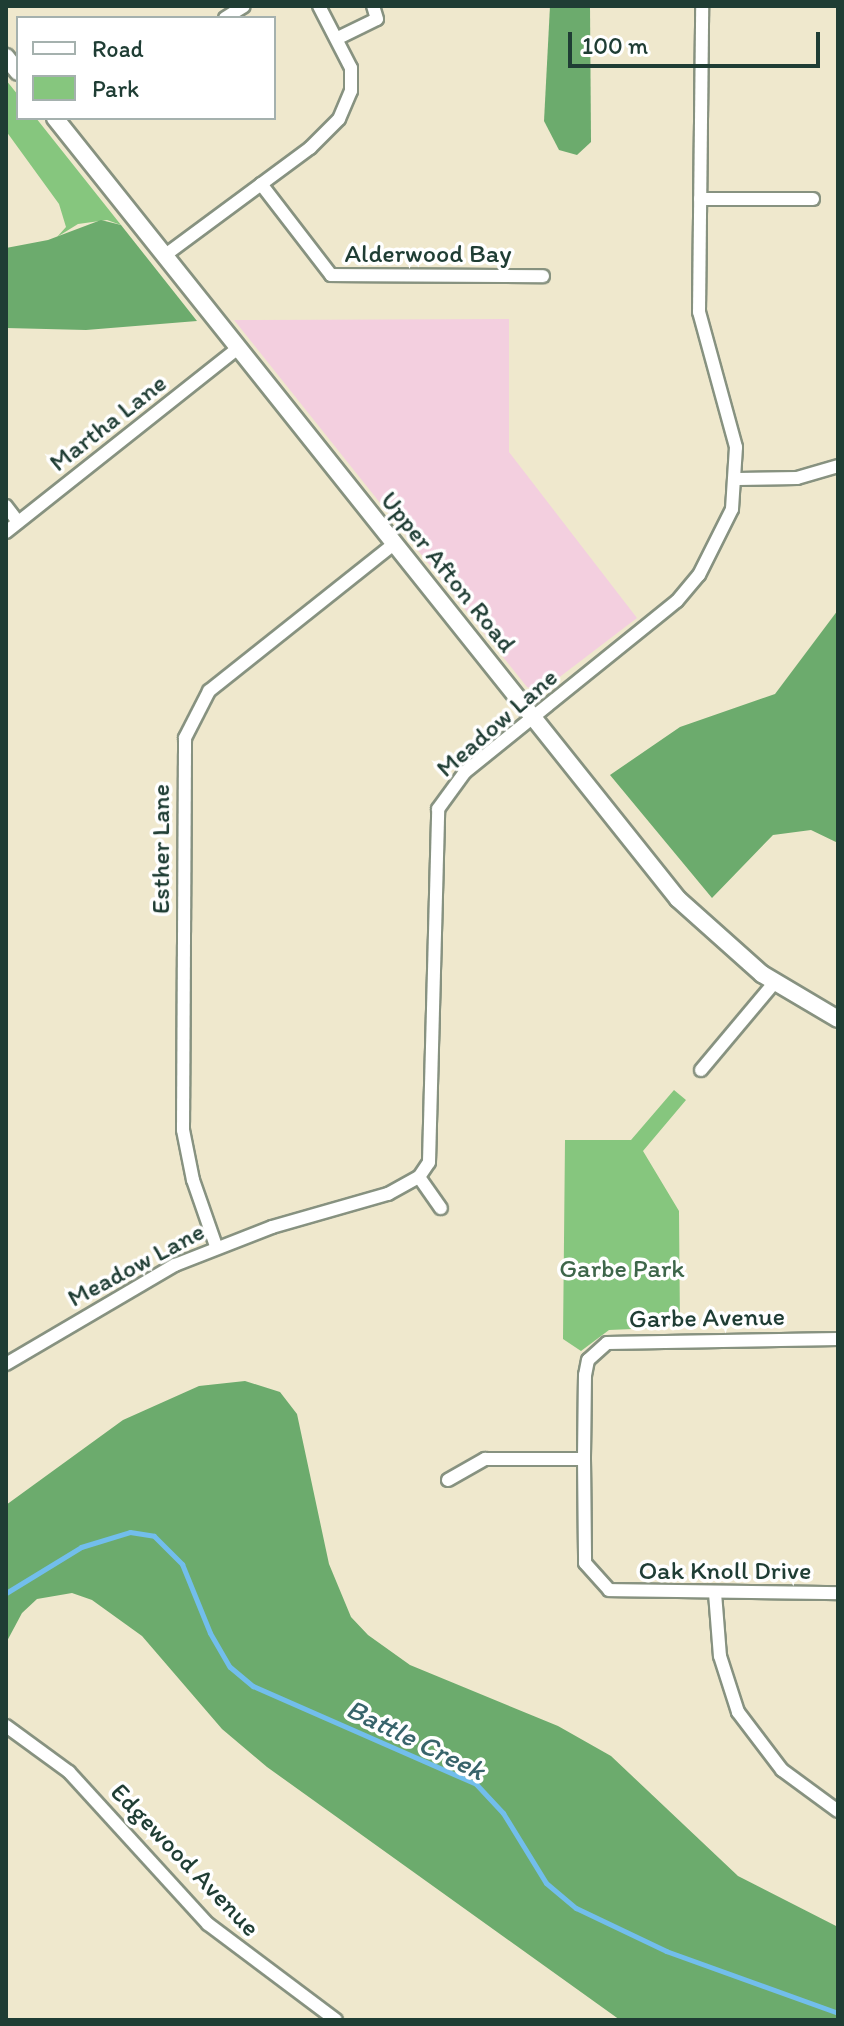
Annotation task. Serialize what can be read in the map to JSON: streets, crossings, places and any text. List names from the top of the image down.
{
  "streets": {
    "street": [
      "Alderwood Bay",
      "Martha Lane",
      "Upper Afton Road",
      "Meadow Lane",
      "Esther Lane",
      "Garbe Avenue",
      "Oak Knoll Drive",
      "Edgewood Avenue"
    ]
  },
  "crossings": [
    ["Martha Lane", "Upper Afton Road"],
    ["Upper Afton Road", "Meadow Lane"],
    ["Upper Afton Road", "Esther Lane"],
    ["Meadow Lane", "Esther Lane"],
    ["Garbe Avenue", "Oak Knoll Drive"]
  ],
  "water": ["Battle Creek"],
  "parks": ["Garbe Park"],
  "legend": ["Road", "Park"],
  "scale_bar": "100 m"
}
